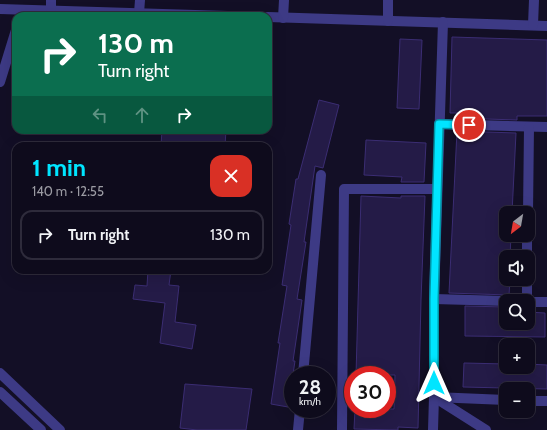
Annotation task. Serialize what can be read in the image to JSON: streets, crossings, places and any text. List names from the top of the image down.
{
  "north": "bottom left",
  "page": {
    "turn": ["130 m", "Turn right"],
    "heading": ["1 min", "140 m · 12:55"],
    "map_buttons": ["+", "−"],
    "list": [
      {
        "name": "Turn right",
        "value": "130 m"
      }
    ],
    "speed": "28 km/h",
    "limit": "30"
  }
}
